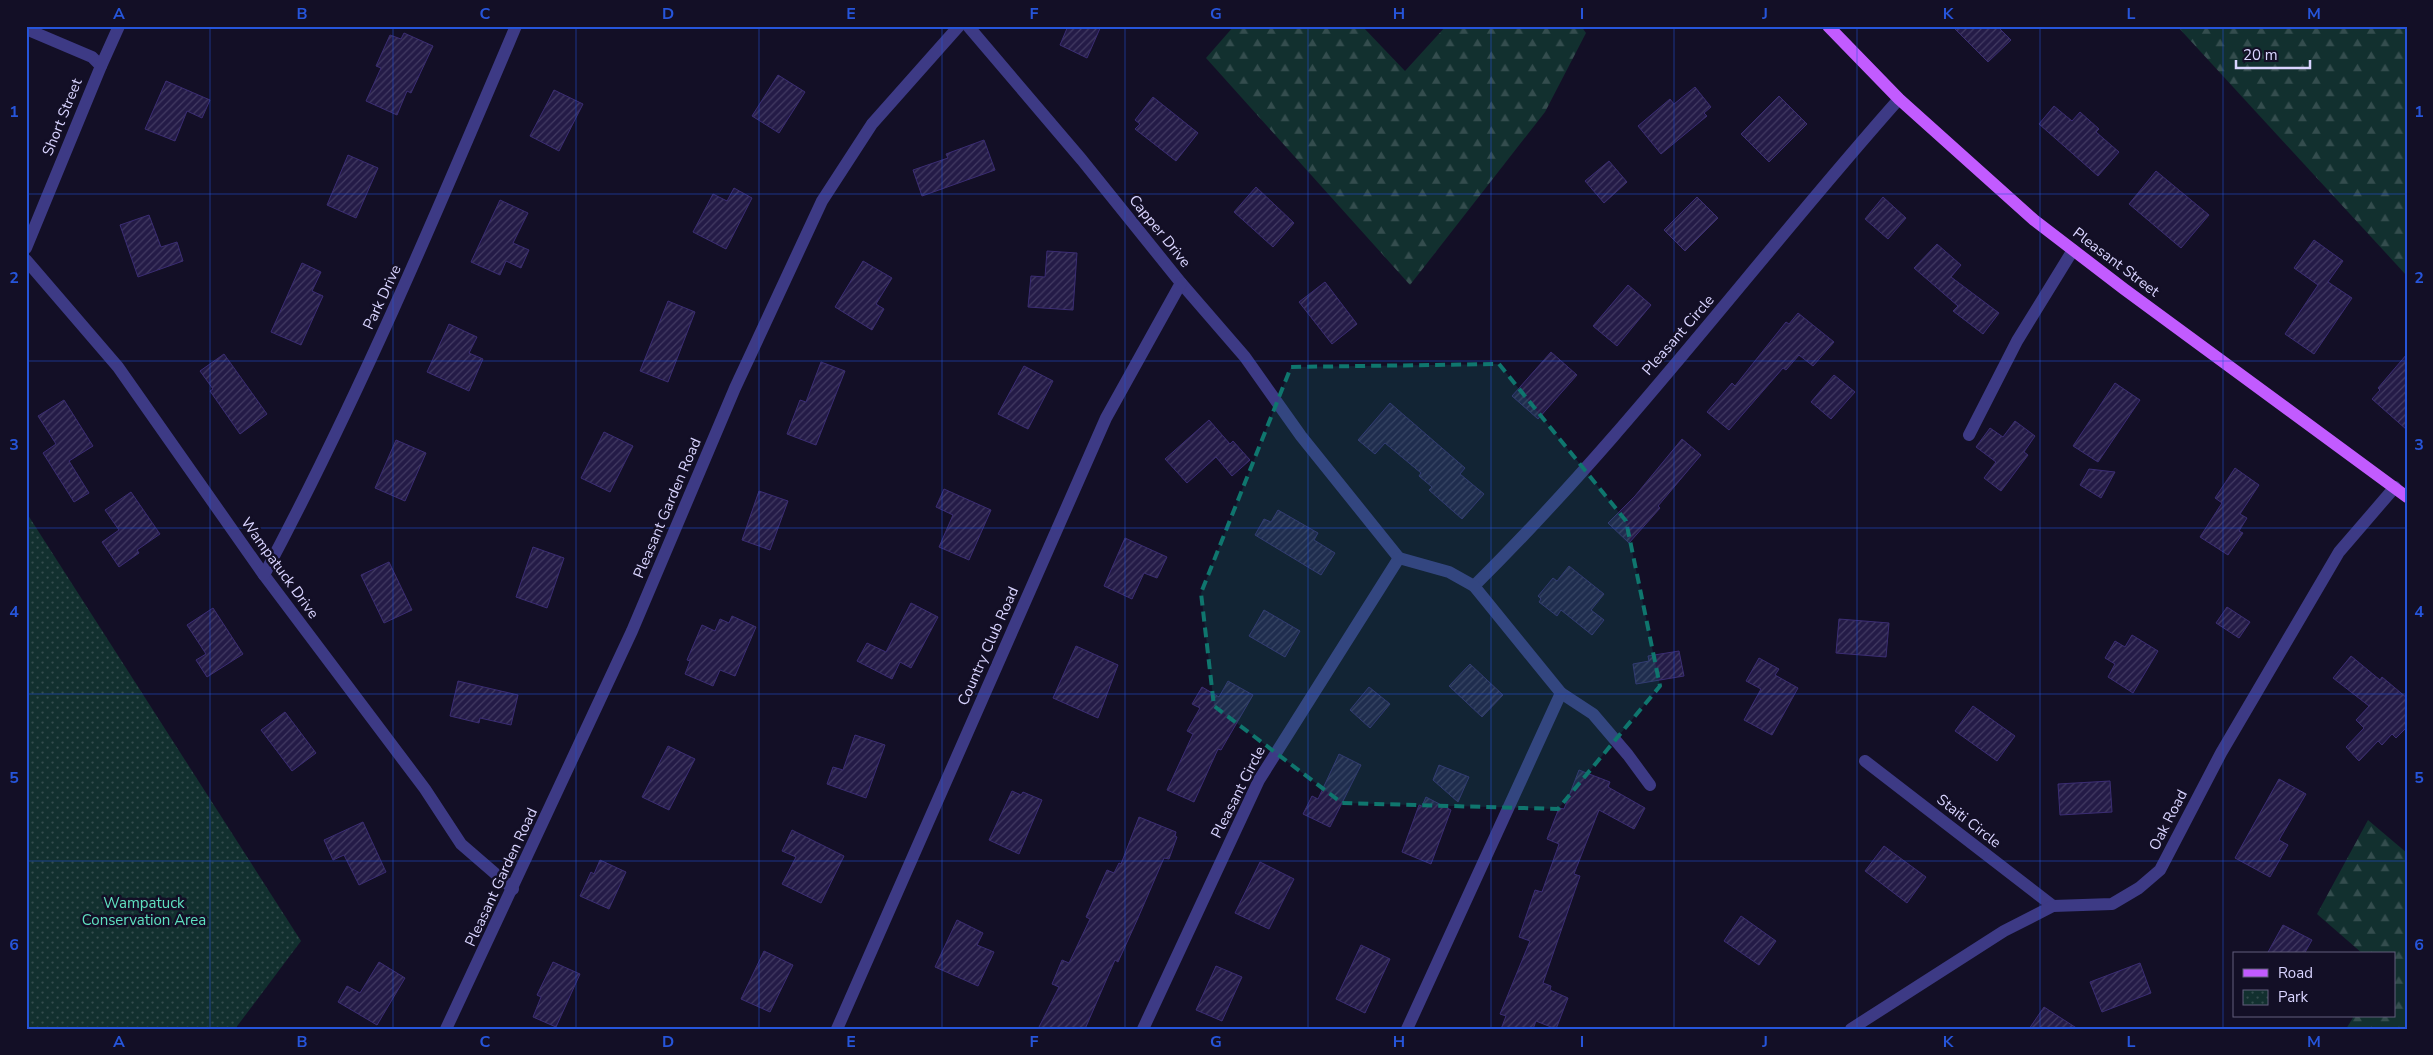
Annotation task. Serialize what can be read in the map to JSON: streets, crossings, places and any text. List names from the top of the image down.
{
  "streets": {
    "main road": ["Pleasant Street"],
    "street": [
      "Short Street",
      "Capper Drive",
      "Park Drive",
      "Pleasant Circle",
      "Pleasant Garden Road",
      "Wampatuck Drive",
      "Country Club Road",
      "Oak Road",
      "Staiti Circle"
    ]
  },
  "crossings": [
    ["Capper Drive", "Pleasant Circle"],
    ["Capper Drive", "Country Club Road"],
    ["Pleasant Street", "Pleasant Circle"],
    ["Pleasant Street", "Oak Road"],
    ["Park Drive", "Wampatuck Drive"],
    ["Pleasant Garden Road", "Wampatuck Drive"],
    ["Oak Road", "Staiti Circle"]
  ],
  "parks": ["Wampatuck Conservation Area"],
  "legend": ["Road", "Park"],
  "scale_bar": "20 m",
  "grid": {
    "columns": [
      "A",
      "B",
      "C",
      "D",
      "E",
      "F",
      "G",
      "H",
      "I",
      "J",
      "K",
      "L",
      "M"
    ],
    "rows": [
      "1",
      "2",
      "3",
      "4",
      "5",
      "6"
    ]
  }
}
